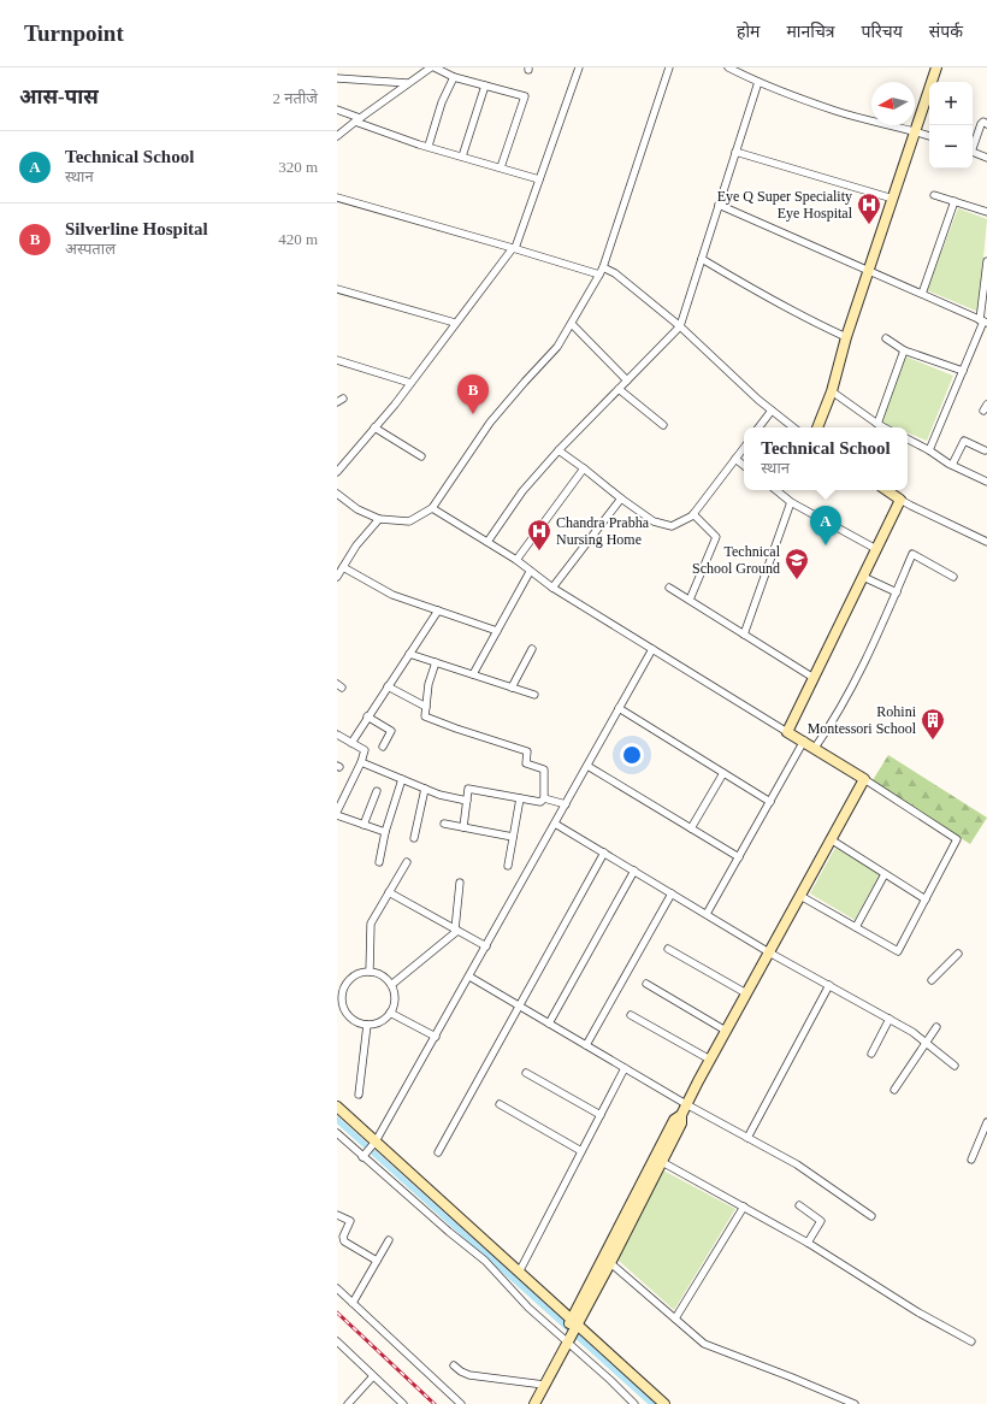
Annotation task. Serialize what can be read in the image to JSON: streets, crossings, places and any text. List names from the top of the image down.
{
  "places": {
    "hospital": ["Eye Q Super Speciality Eye Hospital", "Chandra Prabha Nursing Home"],
    "school or university": ["Technical School Ground"],
    "building": ["Rohini Montessori School"]
  },
  "north": "left",
  "page": {
    "header": "Turnpoint",
    "nav": [
      "होम",
      "मानचित्र",
      "परिचय",
      "संपर्क"
    ],
    "heading": ["आस-पास", "2 नतीजे"],
    "map_buttons": ["+", "−"],
    "list": [
      {
        "mark": "A",
        "name": "Technical School",
        "note": "स्थान",
        "value": "320 m"
      },
      {
        "mark": "B",
        "name": "Silverline Hospital",
        "note": "अस्पताल",
        "value": "420 m"
      }
    ],
    "pins": ["B", "A"],
    "popup": ["Technical School", "स्थान"]
  }
}
